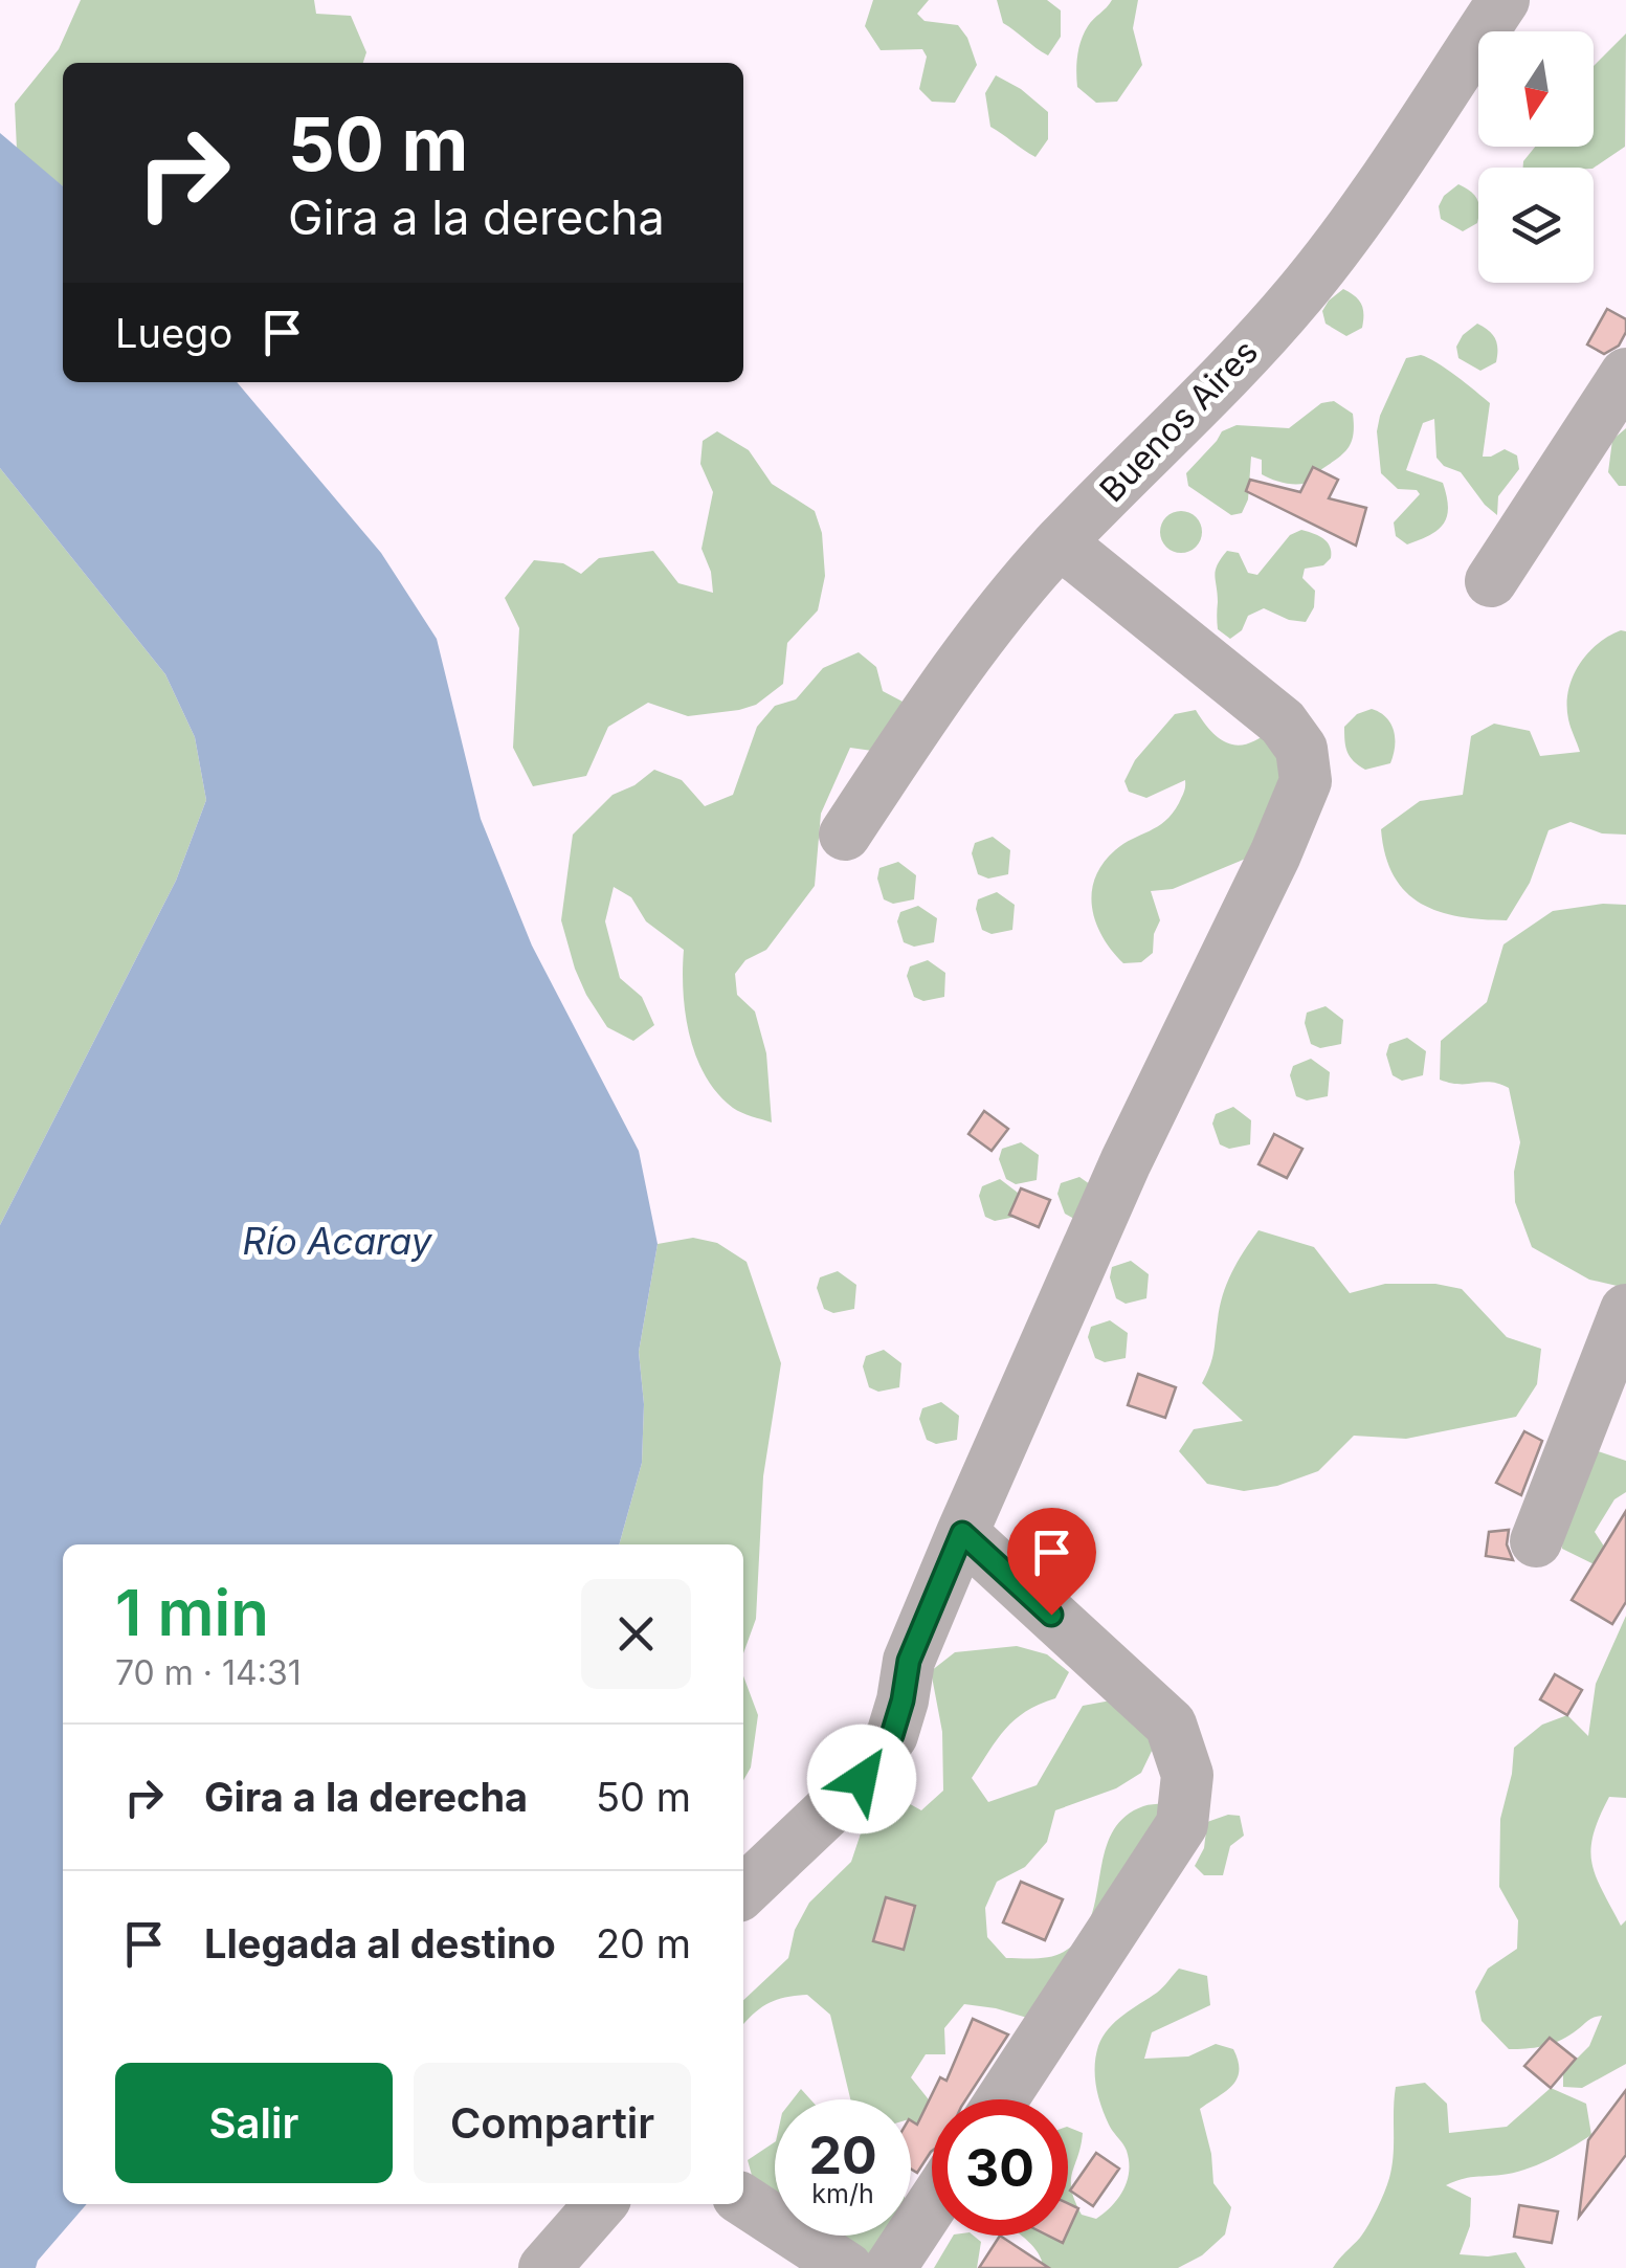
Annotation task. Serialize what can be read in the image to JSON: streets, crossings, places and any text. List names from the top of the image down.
{
  "streets": {
    "street": ["Buenos Aires"]
  },
  "water": ["Río Acaray"],
  "north": "bottom",
  "page": {
    "turn": ["50 m", "Gira a la derecha"],
    "then": "Luego",
    "heading": ["1 min", "70 m · 14:31"],
    "list": [
      {
        "name": "Gira a la derecha",
        "value": "50 m"
      },
      {
        "name": "Llegada al destino",
        "value": "20 m"
      }
    ],
    "buttons": ["Salir", "Compartir"],
    "speed": "20 km/h",
    "limit": "30"
  }
}
